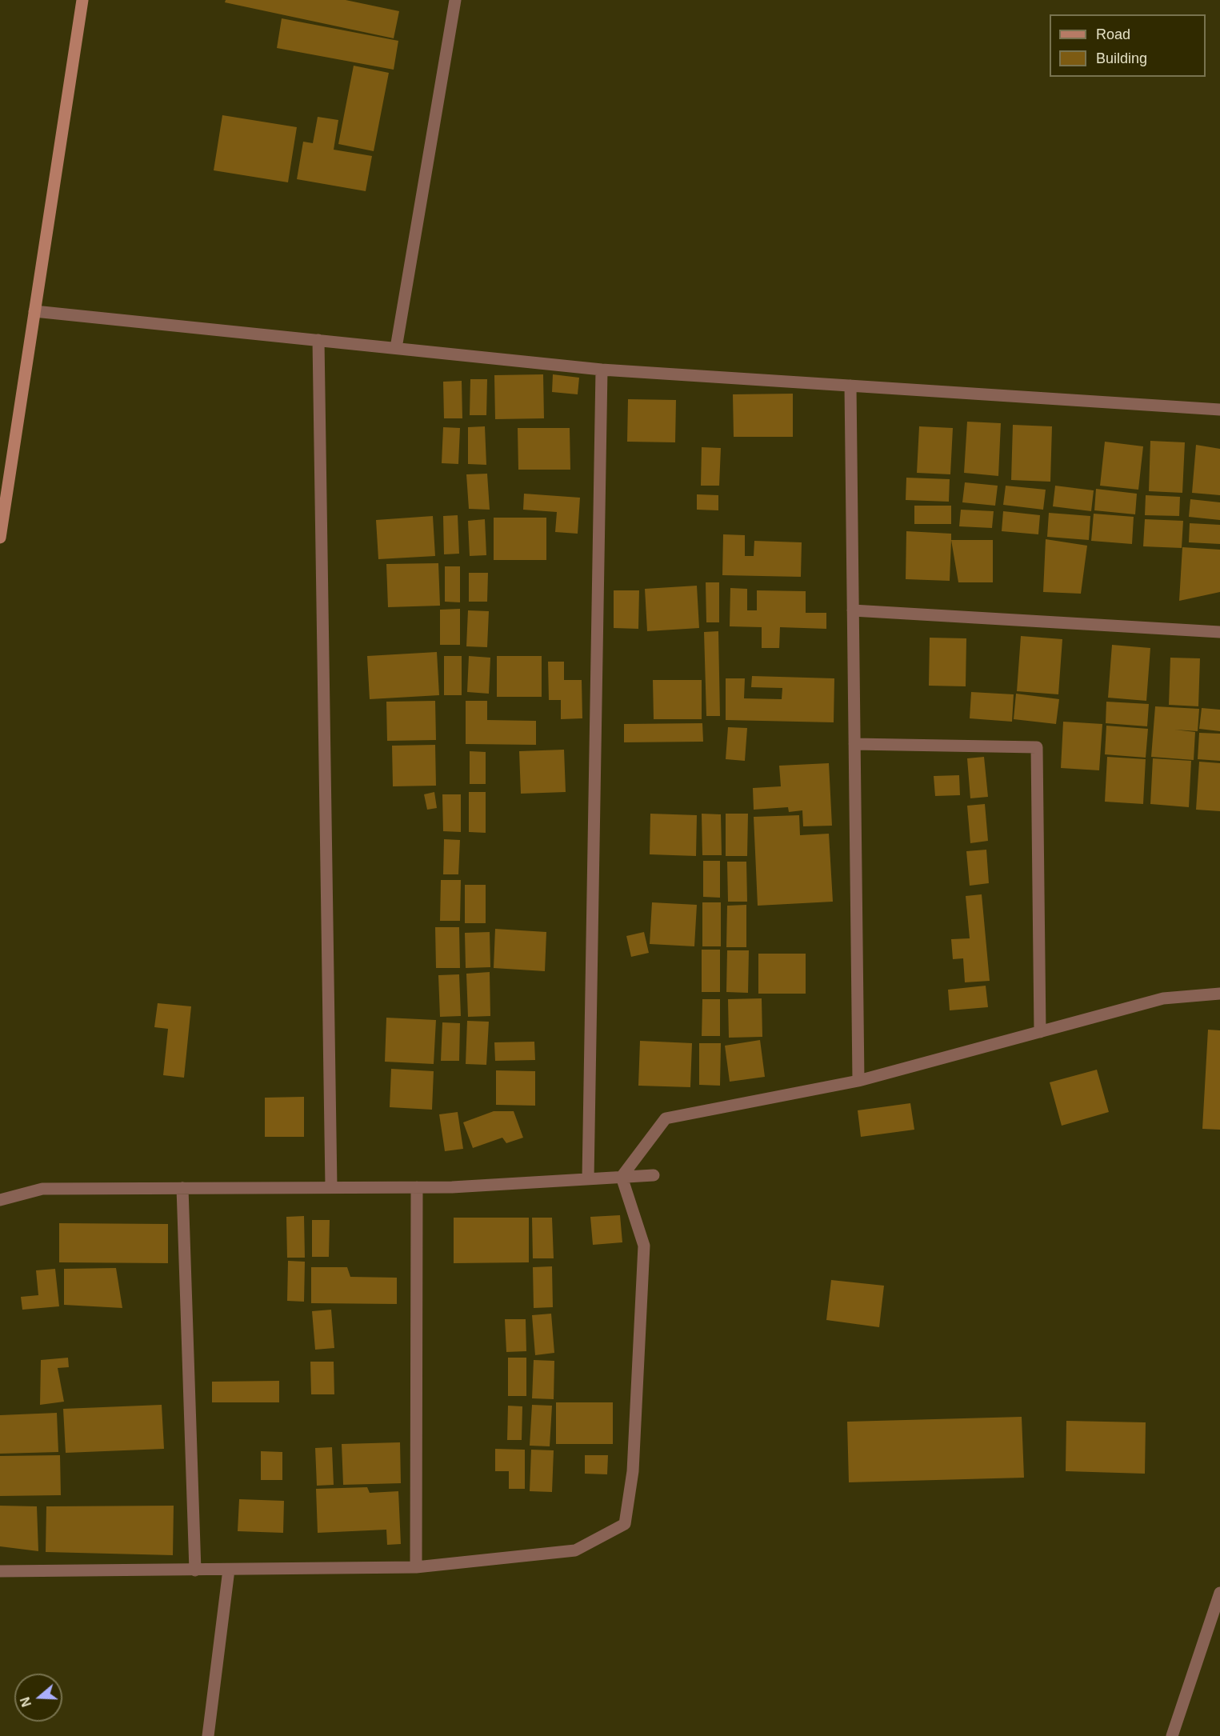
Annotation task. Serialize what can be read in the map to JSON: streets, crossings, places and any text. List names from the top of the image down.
{
  "legend": ["Road", "Building"],
  "north": "left"
}
